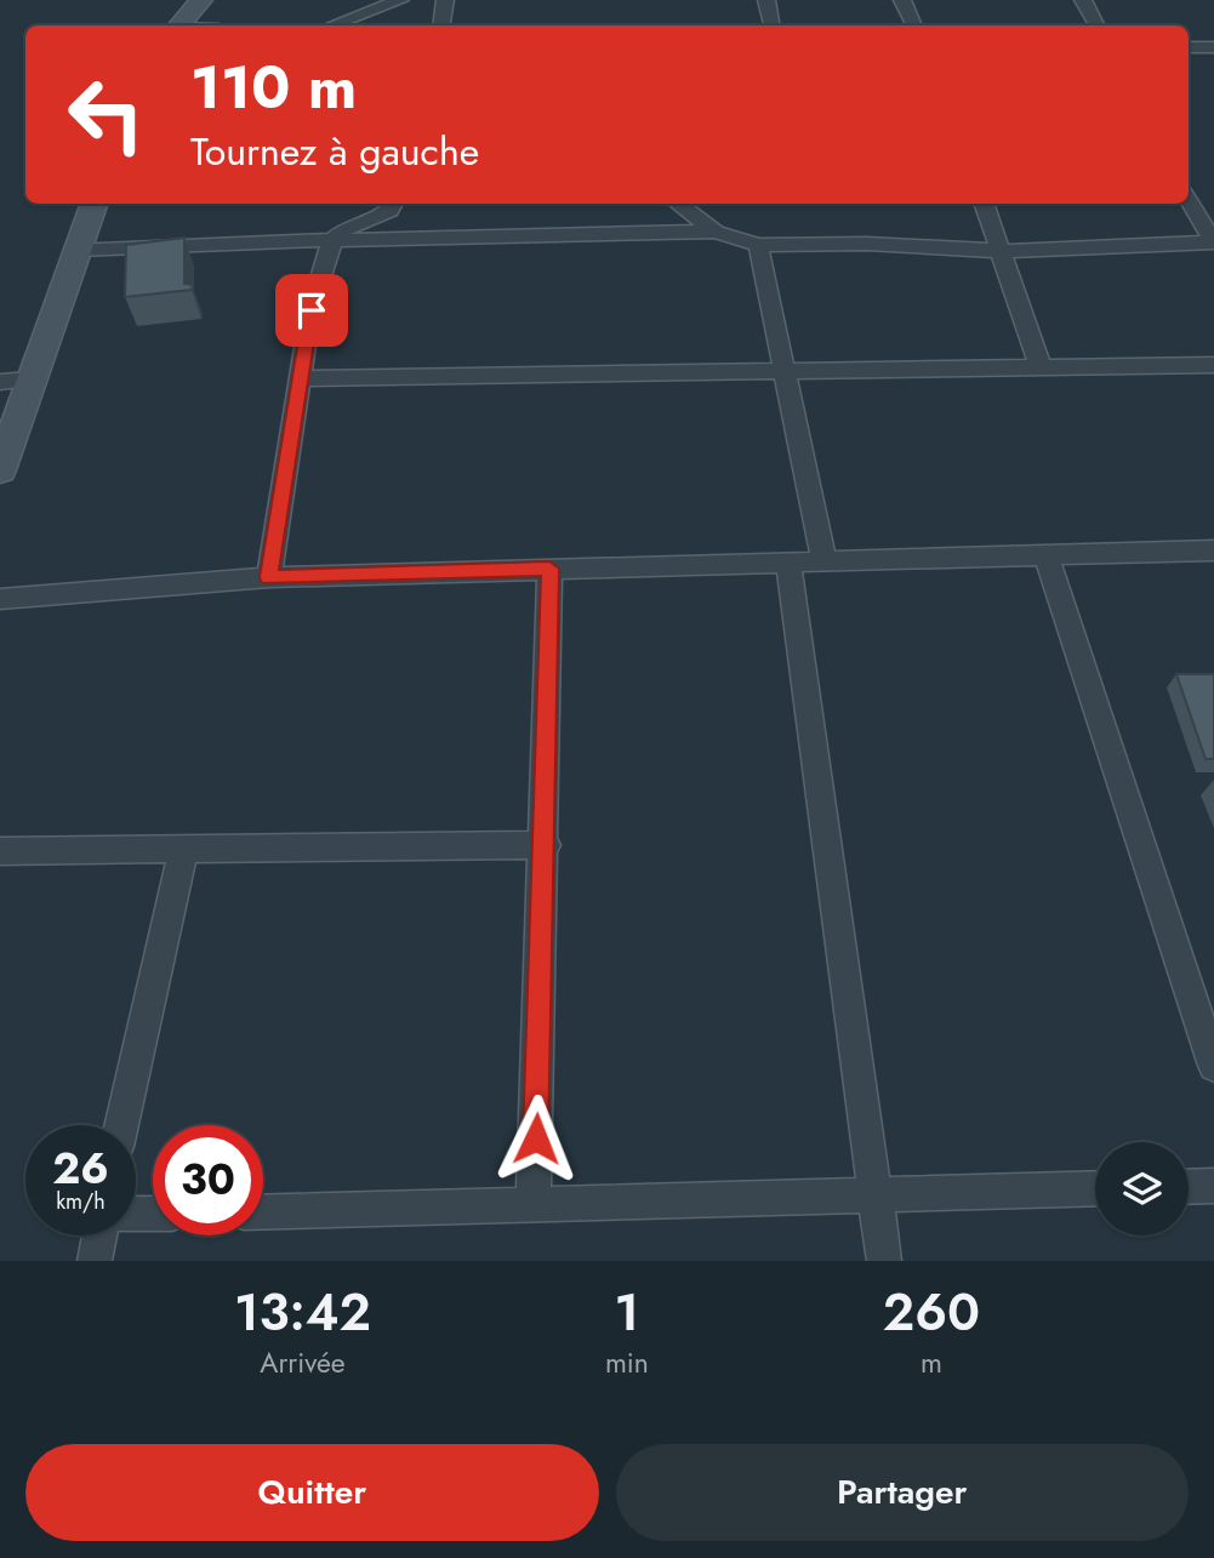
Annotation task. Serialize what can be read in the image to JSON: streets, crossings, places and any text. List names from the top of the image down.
{
  "page": {
    "turn": ["110 m", "Tournez à gauche"],
    "speed": "26 km/h",
    "limit": "30",
    "eta": [
      "13:42",
      "Arrivée",
      "1",
      "min",
      "260",
      "m"
    ],
    "buttons": ["Quitter", "Partager"]
  }
}
